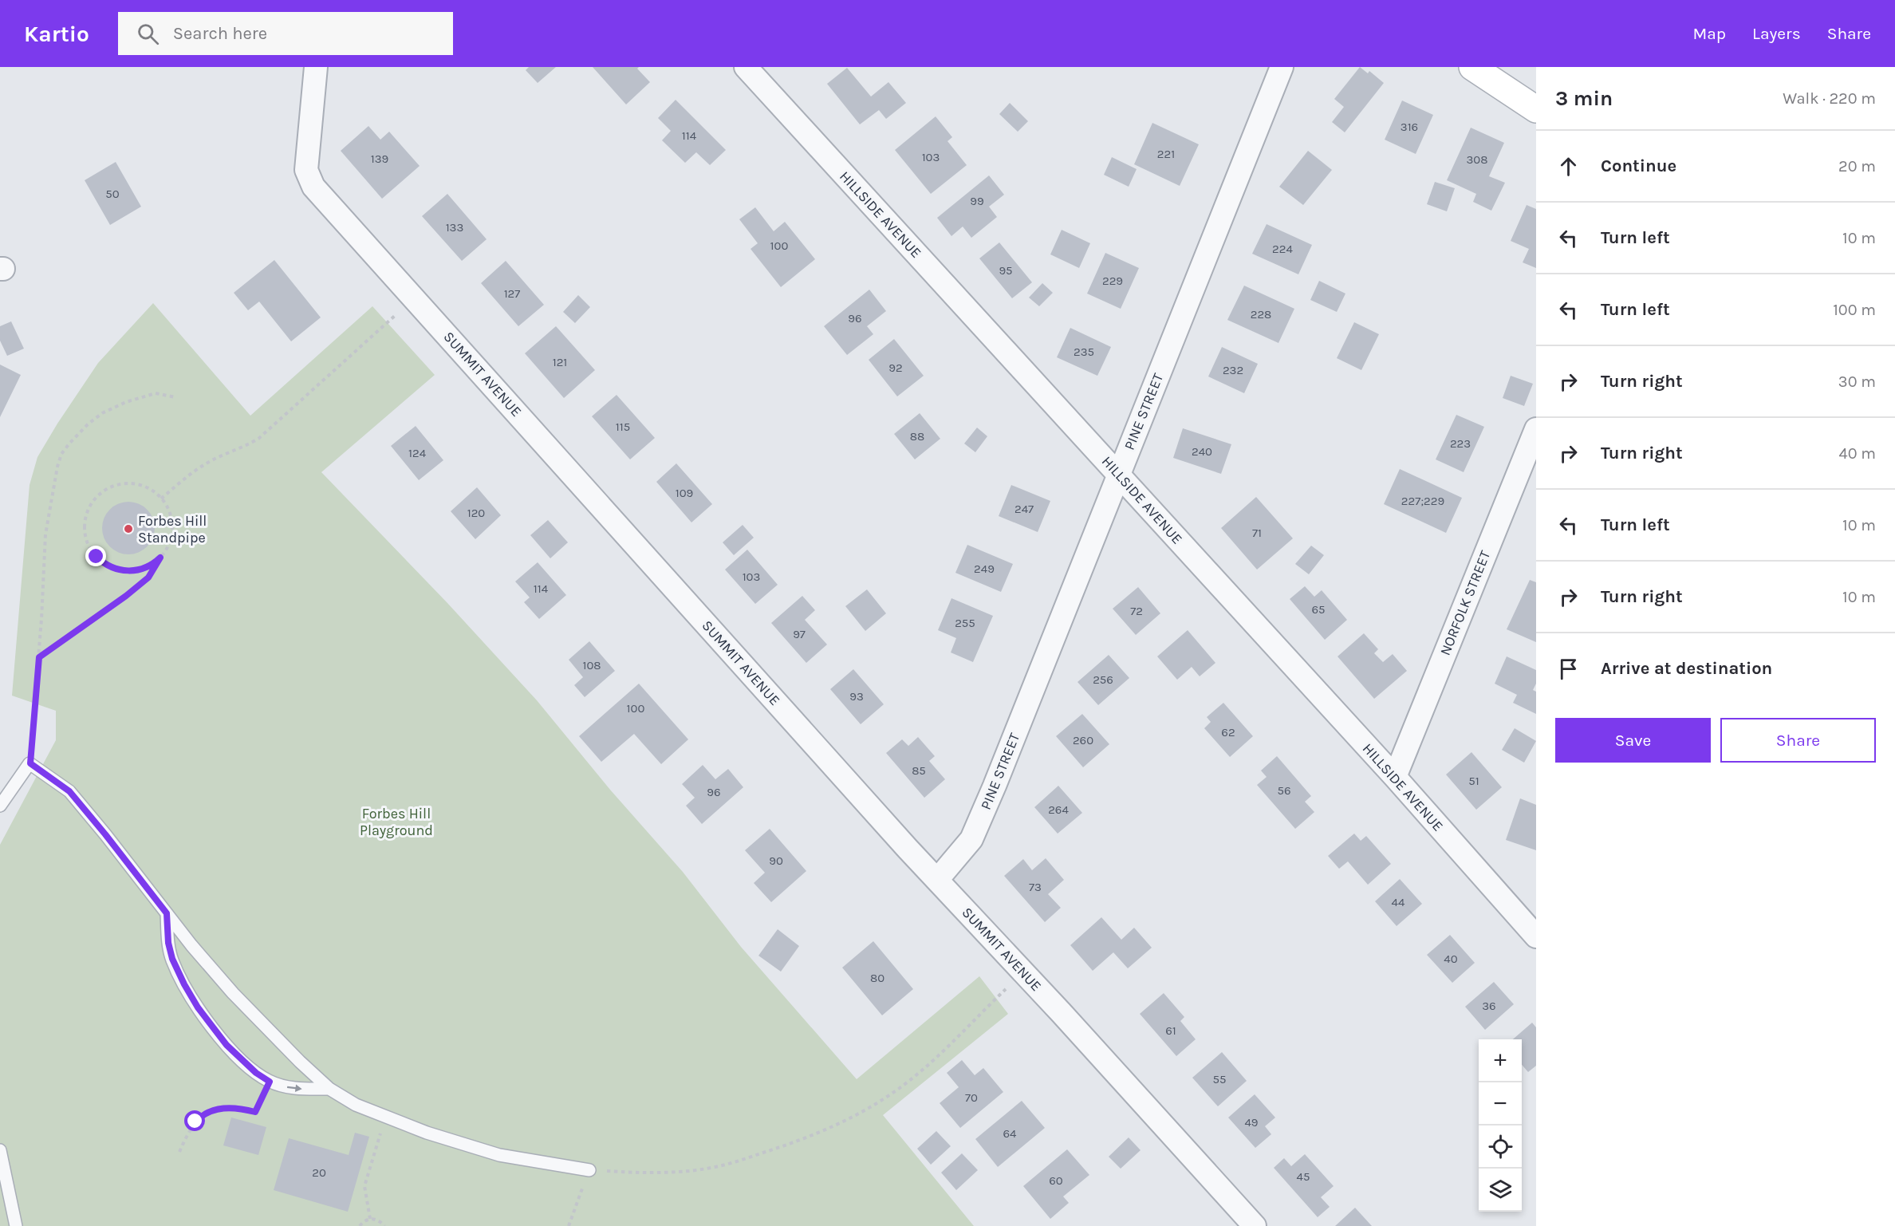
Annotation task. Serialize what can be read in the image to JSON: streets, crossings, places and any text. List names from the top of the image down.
{
  "streets": {
    "street": [
      "HILLSIDE AVENUE",
      "SUMMIT AVENUE",
      "PINE STREET",
      "NORFOLK STREET"
    ]
  },
  "crossings": [
    ["HILLSIDE AVENUE", "PINE STREET"],
    ["HILLSIDE AVENUE", "NORFOLK STREET"],
    ["SUMMIT AVENUE", "PINE STREET"]
  ],
  "parks": ["Forbes Hill Playground"],
  "places": ["Forbes Hill Standpipe"],
  "house_numbers": [
    "316",
    "114",
    "221",
    "103",
    "139",
    "308",
    "50",
    "99",
    "133",
    "100",
    "224",
    "95",
    "229",
    "127",
    "228",
    "96",
    "235",
    "121",
    "92",
    "232",
    "115",
    "88",
    "223",
    "240",
    "124",
    "109",
    "227;229",
    "247",
    "120",
    "71",
    "249",
    "103",
    "114",
    "65",
    "72",
    "255",
    "97",
    "108",
    "256",
    "93",
    "100",
    "62",
    "260",
    "85",
    "51",
    "56",
    "96",
    "264",
    "90",
    "73",
    "44",
    "40",
    "80",
    "36",
    "61",
    "55",
    "70",
    "49",
    "64",
    "20",
    "45",
    "60"
  ],
  "page": {
    "header": "Kartio",
    "search": "Search here",
    "nav": ["Map", "Layers", "Share"],
    "heading": ["3 min", "Walk · 220 m"],
    "list": [
      ["Continue", "20 m"],
      ["Turn left", "10 m"],
      ["Turn left", "100 m"],
      ["Turn right", "30 m"],
      ["Turn right", "40 m"],
      ["Turn left", "10 m"],
      ["Turn right", "10 m"],
      "Arrive at destination"
    ],
    "buttons": ["Save", "Share"],
    "map_buttons": ["+", "−"]
  }
}
